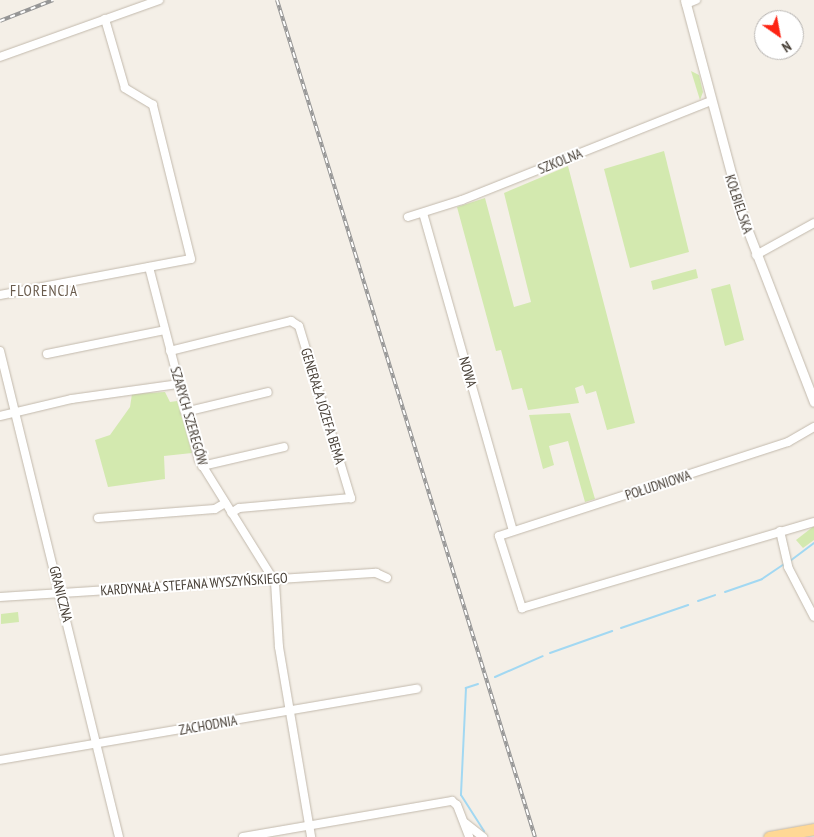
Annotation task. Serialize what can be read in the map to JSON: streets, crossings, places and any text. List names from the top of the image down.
{
  "streets": {
    "street": [
      "SZKOLNA",
      "KOŁBIELSKA",
      "NOWA",
      "GENERAŁA JÓZEFA BEMA",
      "SZARYCH SZEREGÓW",
      "POŁUDNIOWA",
      "KARDYNAŁA STEFANA WYSZYŃSKIEGO",
      "GRANICZNA",
      "ZACHODNIA"
    ]
  },
  "crossings": [
    ["SZKOLNA", "KOŁBIELSKA"],
    ["SZKOLNA", "NOWA"],
    ["NOWA", "POŁUDNIOWA"],
    ["GENERAŁA JÓZEFA BEMA", "SZARYCH SZEREGÓW"],
    ["SZARYCH SZEREGÓW", "KARDYNAŁA STEFANA WYSZYŃSKIEGO"],
    ["KARDYNAŁA STEFANA WYSZYŃSKIEGO", "GRANICZNA"],
    ["GRANICZNA", "ZACHODNIA"]
  ],
  "districts": ["FLORENCJA"],
  "north": "bottom right"
}
